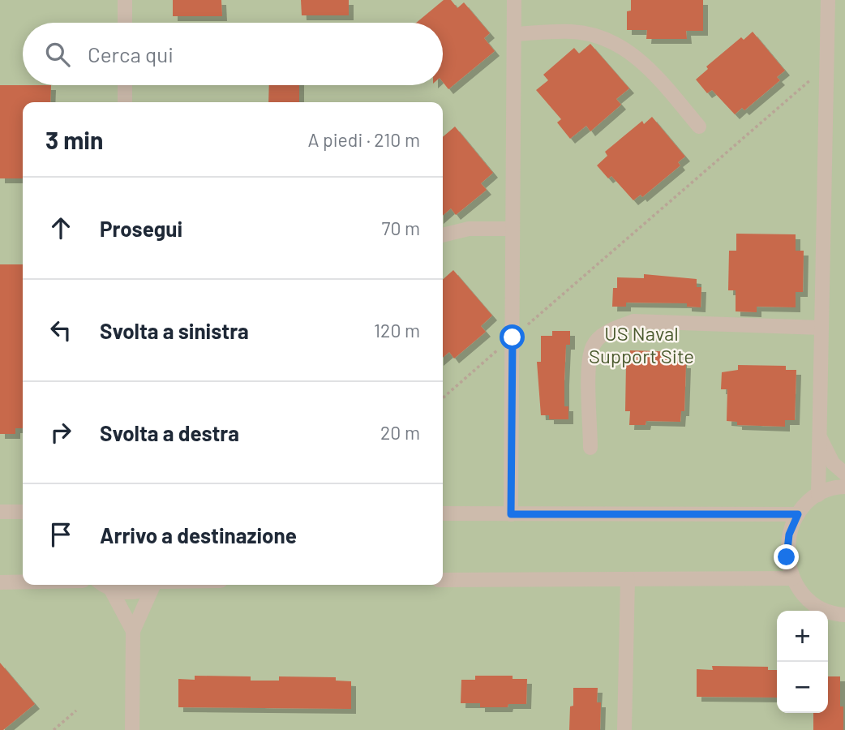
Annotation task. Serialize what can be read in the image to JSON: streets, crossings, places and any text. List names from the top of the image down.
{
  "parks": ["US Naval Support Site"],
  "page": {
    "search": "Cerca qui",
    "heading": ["3 min", "A piedi · 210 m"],
    "list": [
      ["Prosegui", "70 m"],
      ["Svolta a sinistra", "120 m"],
      ["Svolta a destra", "20 m"],
      "Arrivo a destinazione"
    ],
    "map_buttons": ["+", "−"]
  }
}
